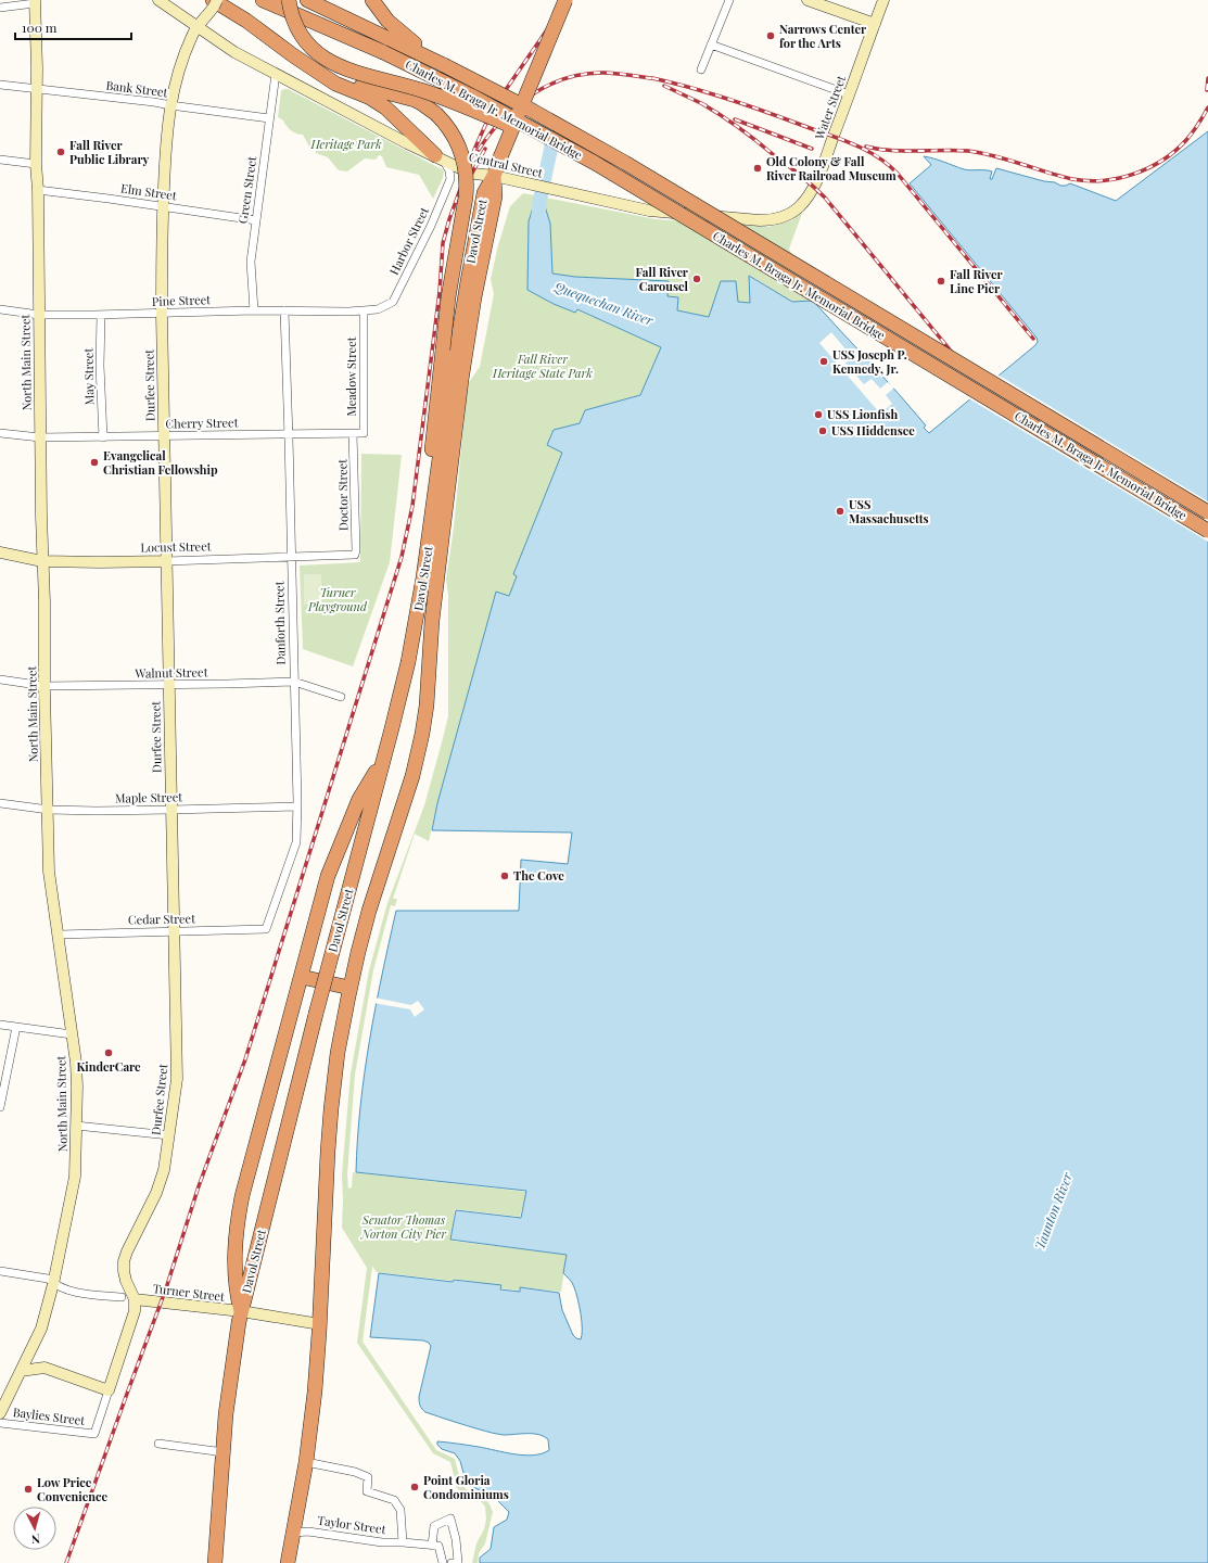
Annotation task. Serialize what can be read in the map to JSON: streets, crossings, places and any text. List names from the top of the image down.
{
  "streets": {
    "highway": ["Charles M. Braga Jr. Memorial Bridge", "Davol Street"],
    "main road": [
      "Water Street",
      "Central Street",
      "North Main Street",
      "Durfee Street",
      "Locust Street",
      "Turner Street"
    ],
    "street": [
      "Bank Street",
      "Green Street",
      "Elm Street",
      "Harbor Street",
      "Pine Street",
      "May Street",
      "Meadow Street",
      "Cherry Street",
      "Doctor Street",
      "Danforth Street",
      "Walnut Street",
      "Maple Street",
      "Cedar Street",
      "Baylies Street",
      "Taylor Street"
    ]
  },
  "crossings": [
    ["Bank Street", "Green Street"],
    ["Bank Street", "North Main Street"],
    ["Bank Street", "Durfee Street"],
    ["Water Street", "Central Street"],
    ["Central Street", "Green Street"],
    ["Central Street", "Davol Street"],
    ["Central Street", "Harbor Street"],
    ["Central Street", "Durfee Street"],
    ["Green Street", "Elm Street"],
    ["Green Street", "Pine Street"],
    ["Elm Street", "North Main Street"],
    ["Elm Street", "Durfee Street"],
    ["Davol Street", "Turner Street"],
    ["Davol Street", "Taylor Street"],
    ["Harbor Street", "Pine Street"],
    ["Harbor Street", "Meadow Street"],
    ["Pine Street", "North Main Street"],
    ["Pine Street", "May Street"],
    ["Pine Street", "Meadow Street"],
    ["Pine Street", "Durfee Street"],
    ["Pine Street", "Danforth Street"],
    ["North Main Street", "Cherry Street"],
    ["North Main Street", "Locust Street"],
    ["North Main Street", "Walnut Street"],
    ["North Main Street", "Maple Street"],
    ["North Main Street", "Cedar Street"],
    ["May Street", "Cherry Street"],
    ["Meadow Street", "Cherry Street"],
    ["Meadow Street", "Doctor Street"],
    ["Durfee Street", "Cherry Street"],
    ["Durfee Street", "Locust Street"],
    ["Durfee Street", "Walnut Street"],
    ["Durfee Street", "Maple Street"],
    ["Durfee Street", "Cedar Street"],
    ["Durfee Street", "Turner Street"],
    ["Cherry Street", "Doctor Street"],
    ["Cherry Street", "Danforth Street"],
    ["Doctor Street", "Locust Street"],
    ["Locust Street", "Danforth Street"],
    ["Danforth Street", "Walnut Street"],
    ["Danforth Street", "Maple Street"],
    ["Danforth Street", "Cedar Street"]
  ],
  "water": ["Quequechan River", "Taunton River"],
  "parks": [
    "Heritage Park",
    "Fall River Heritage State Park",
    "Turner Playground",
    "Senator Thomas Norton City Pier"
  ],
  "places": [
    "Narrows Center for the Arts",
    "Fall River Public Library",
    "Old Colony & Fall River Railroad Museum",
    "Fall River Carousel",
    "Fall River Line Pier",
    "USS Joseph P. Kennedy, Jr.",
    "USS Lionfish",
    "USS Hiddensee",
    "Evangelical Christian Fellowship",
    "USS Massachusetts",
    "The Cove",
    "KinderCare",
    "Point Gloria Condominiums",
    "Low Price Convenience"
  ],
  "scale_bar": "100 m",
  "north": "bottom"
}
